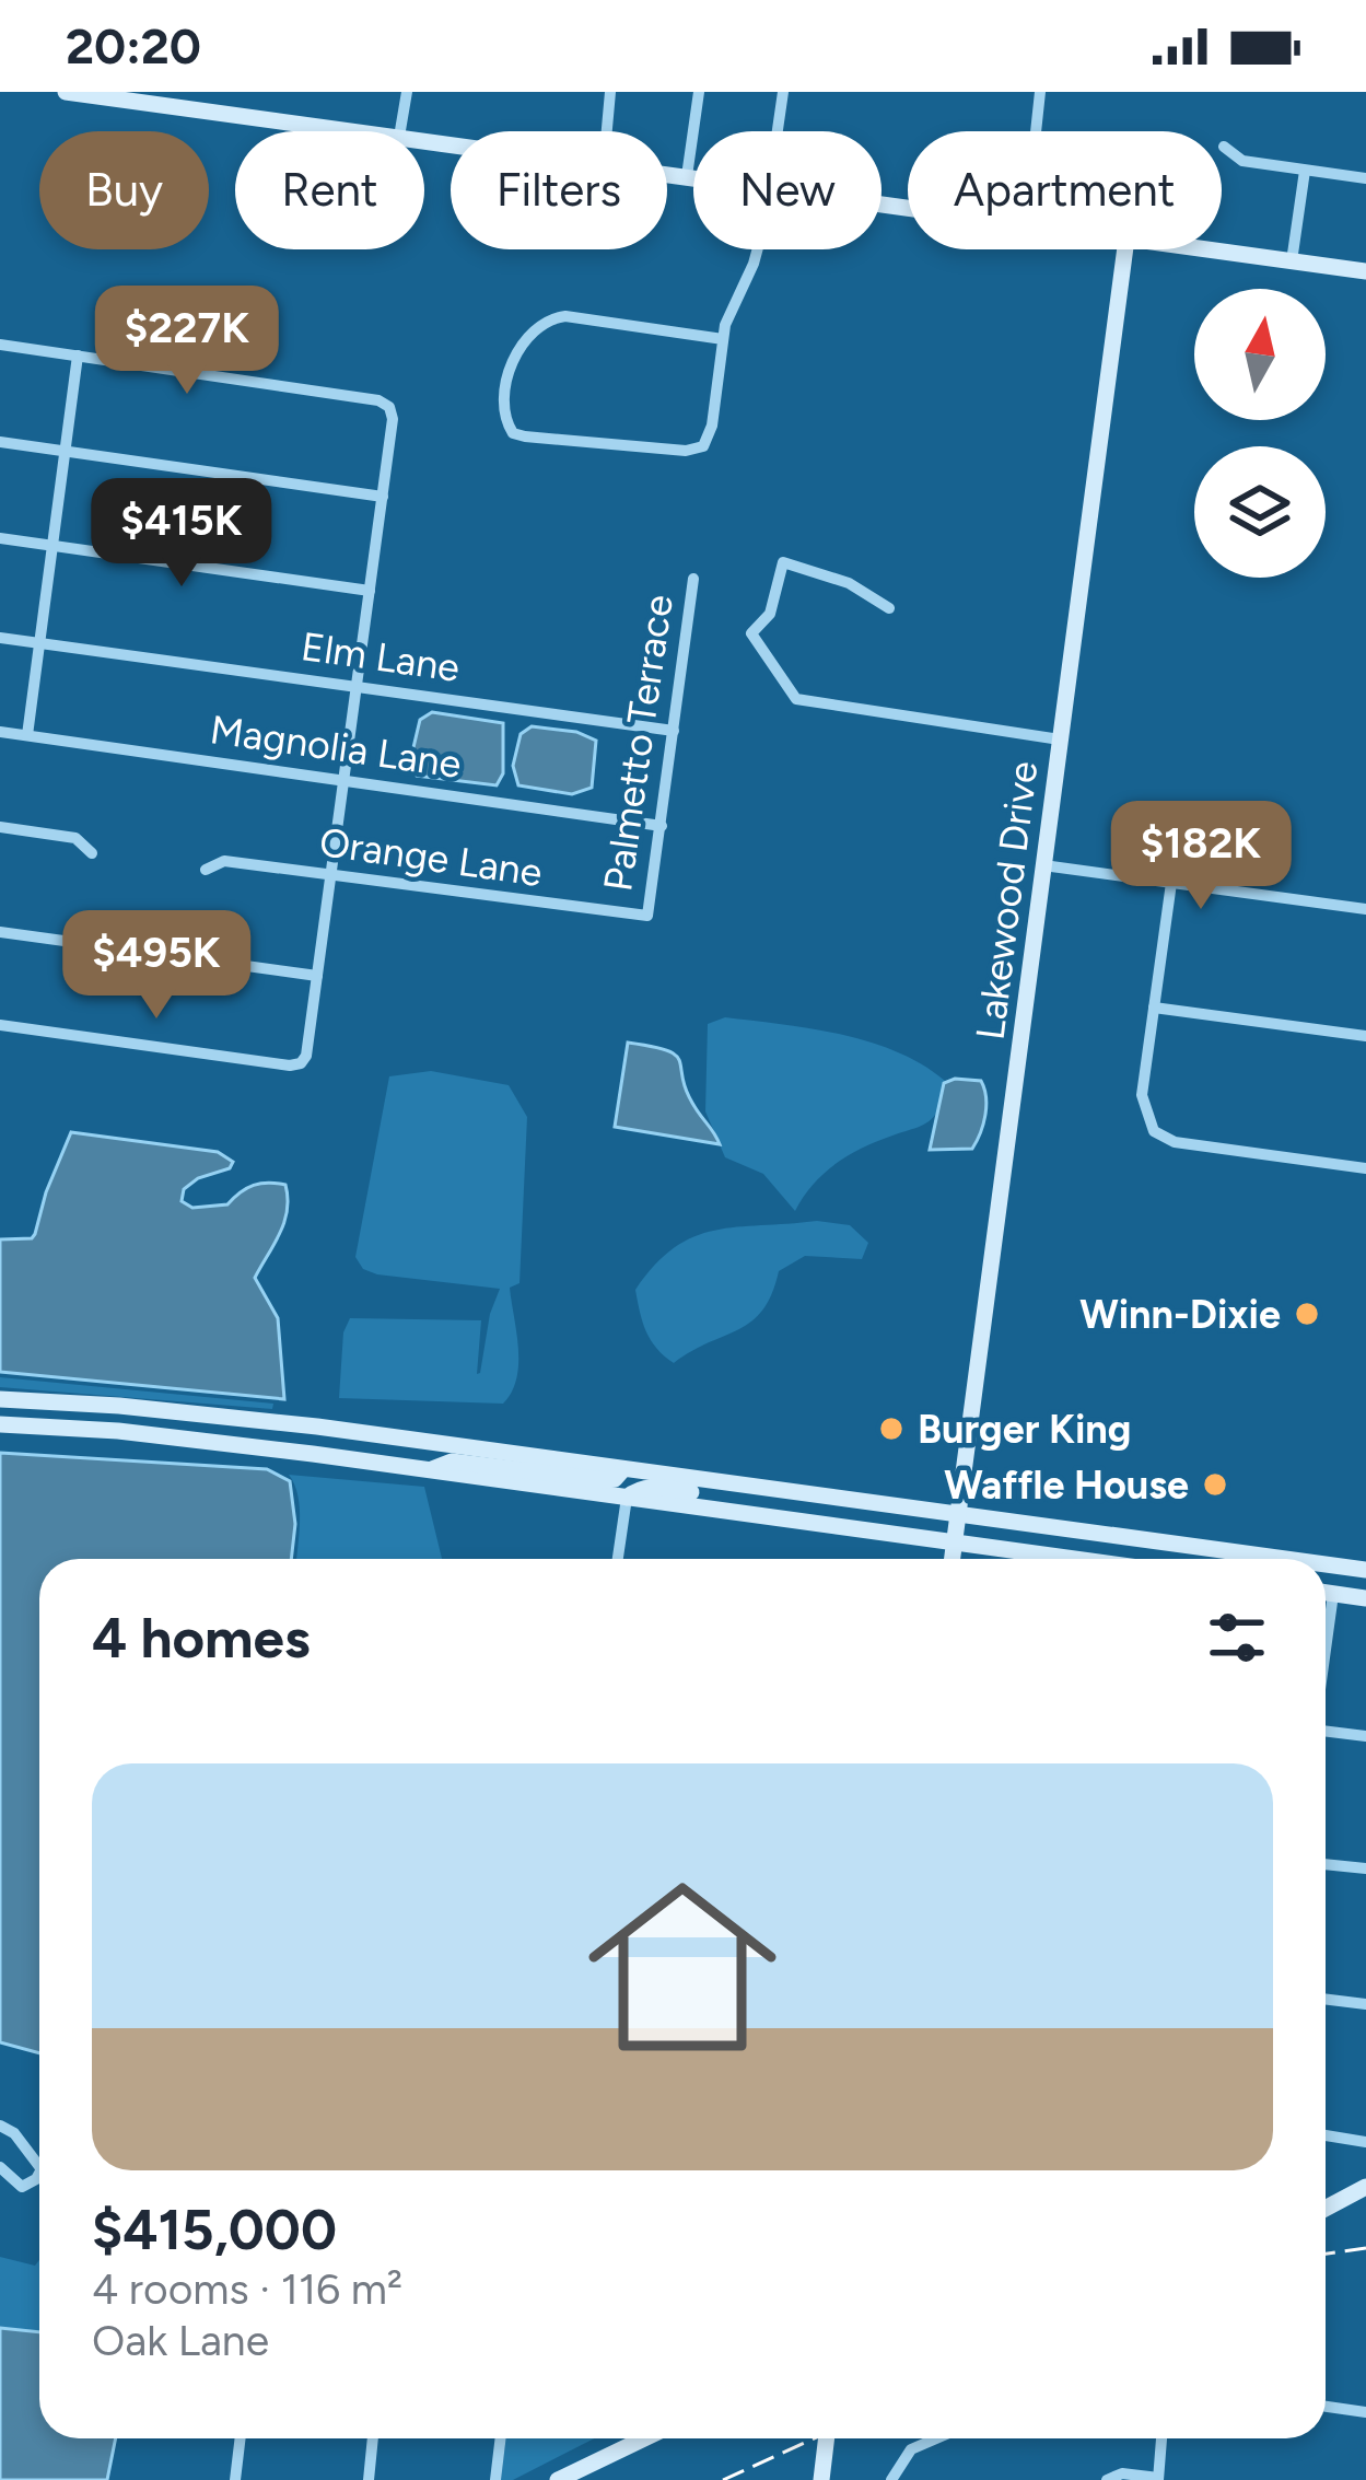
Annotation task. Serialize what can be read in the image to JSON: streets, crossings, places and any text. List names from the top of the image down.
{
  "streets": {
    "main road": ["Lakewood Drive"],
    "street": [
      "Elm Lane",
      "Palmetto Terrace",
      "Magnolia Lane",
      "Orange Lane"
    ]
  },
  "crossings": [
    ["Elm Lane", "Palmetto Terrace"],
    ["Palmetto Terrace", "Magnolia Lane"],
    ["Palmetto Terrace", "Orange Lane"]
  ],
  "places": ["Winn-Dixie", "Burger King", "Waffle House"],
  "north": "top",
  "page": {
    "status": "20:20",
    "chip": [
      "Buy",
      "Rent",
      "Filters",
      "New",
      "Apartment"
    ],
    "price": [
      "$227K",
      "$415K",
      "$182K",
      "$495K"
    ],
    "heading": "4 homes",
    "list": [
      {
        "name": "$415,000",
        "note": "4 rooms · 116 m² · Oak Lane"
      }
    ]
  }
}
